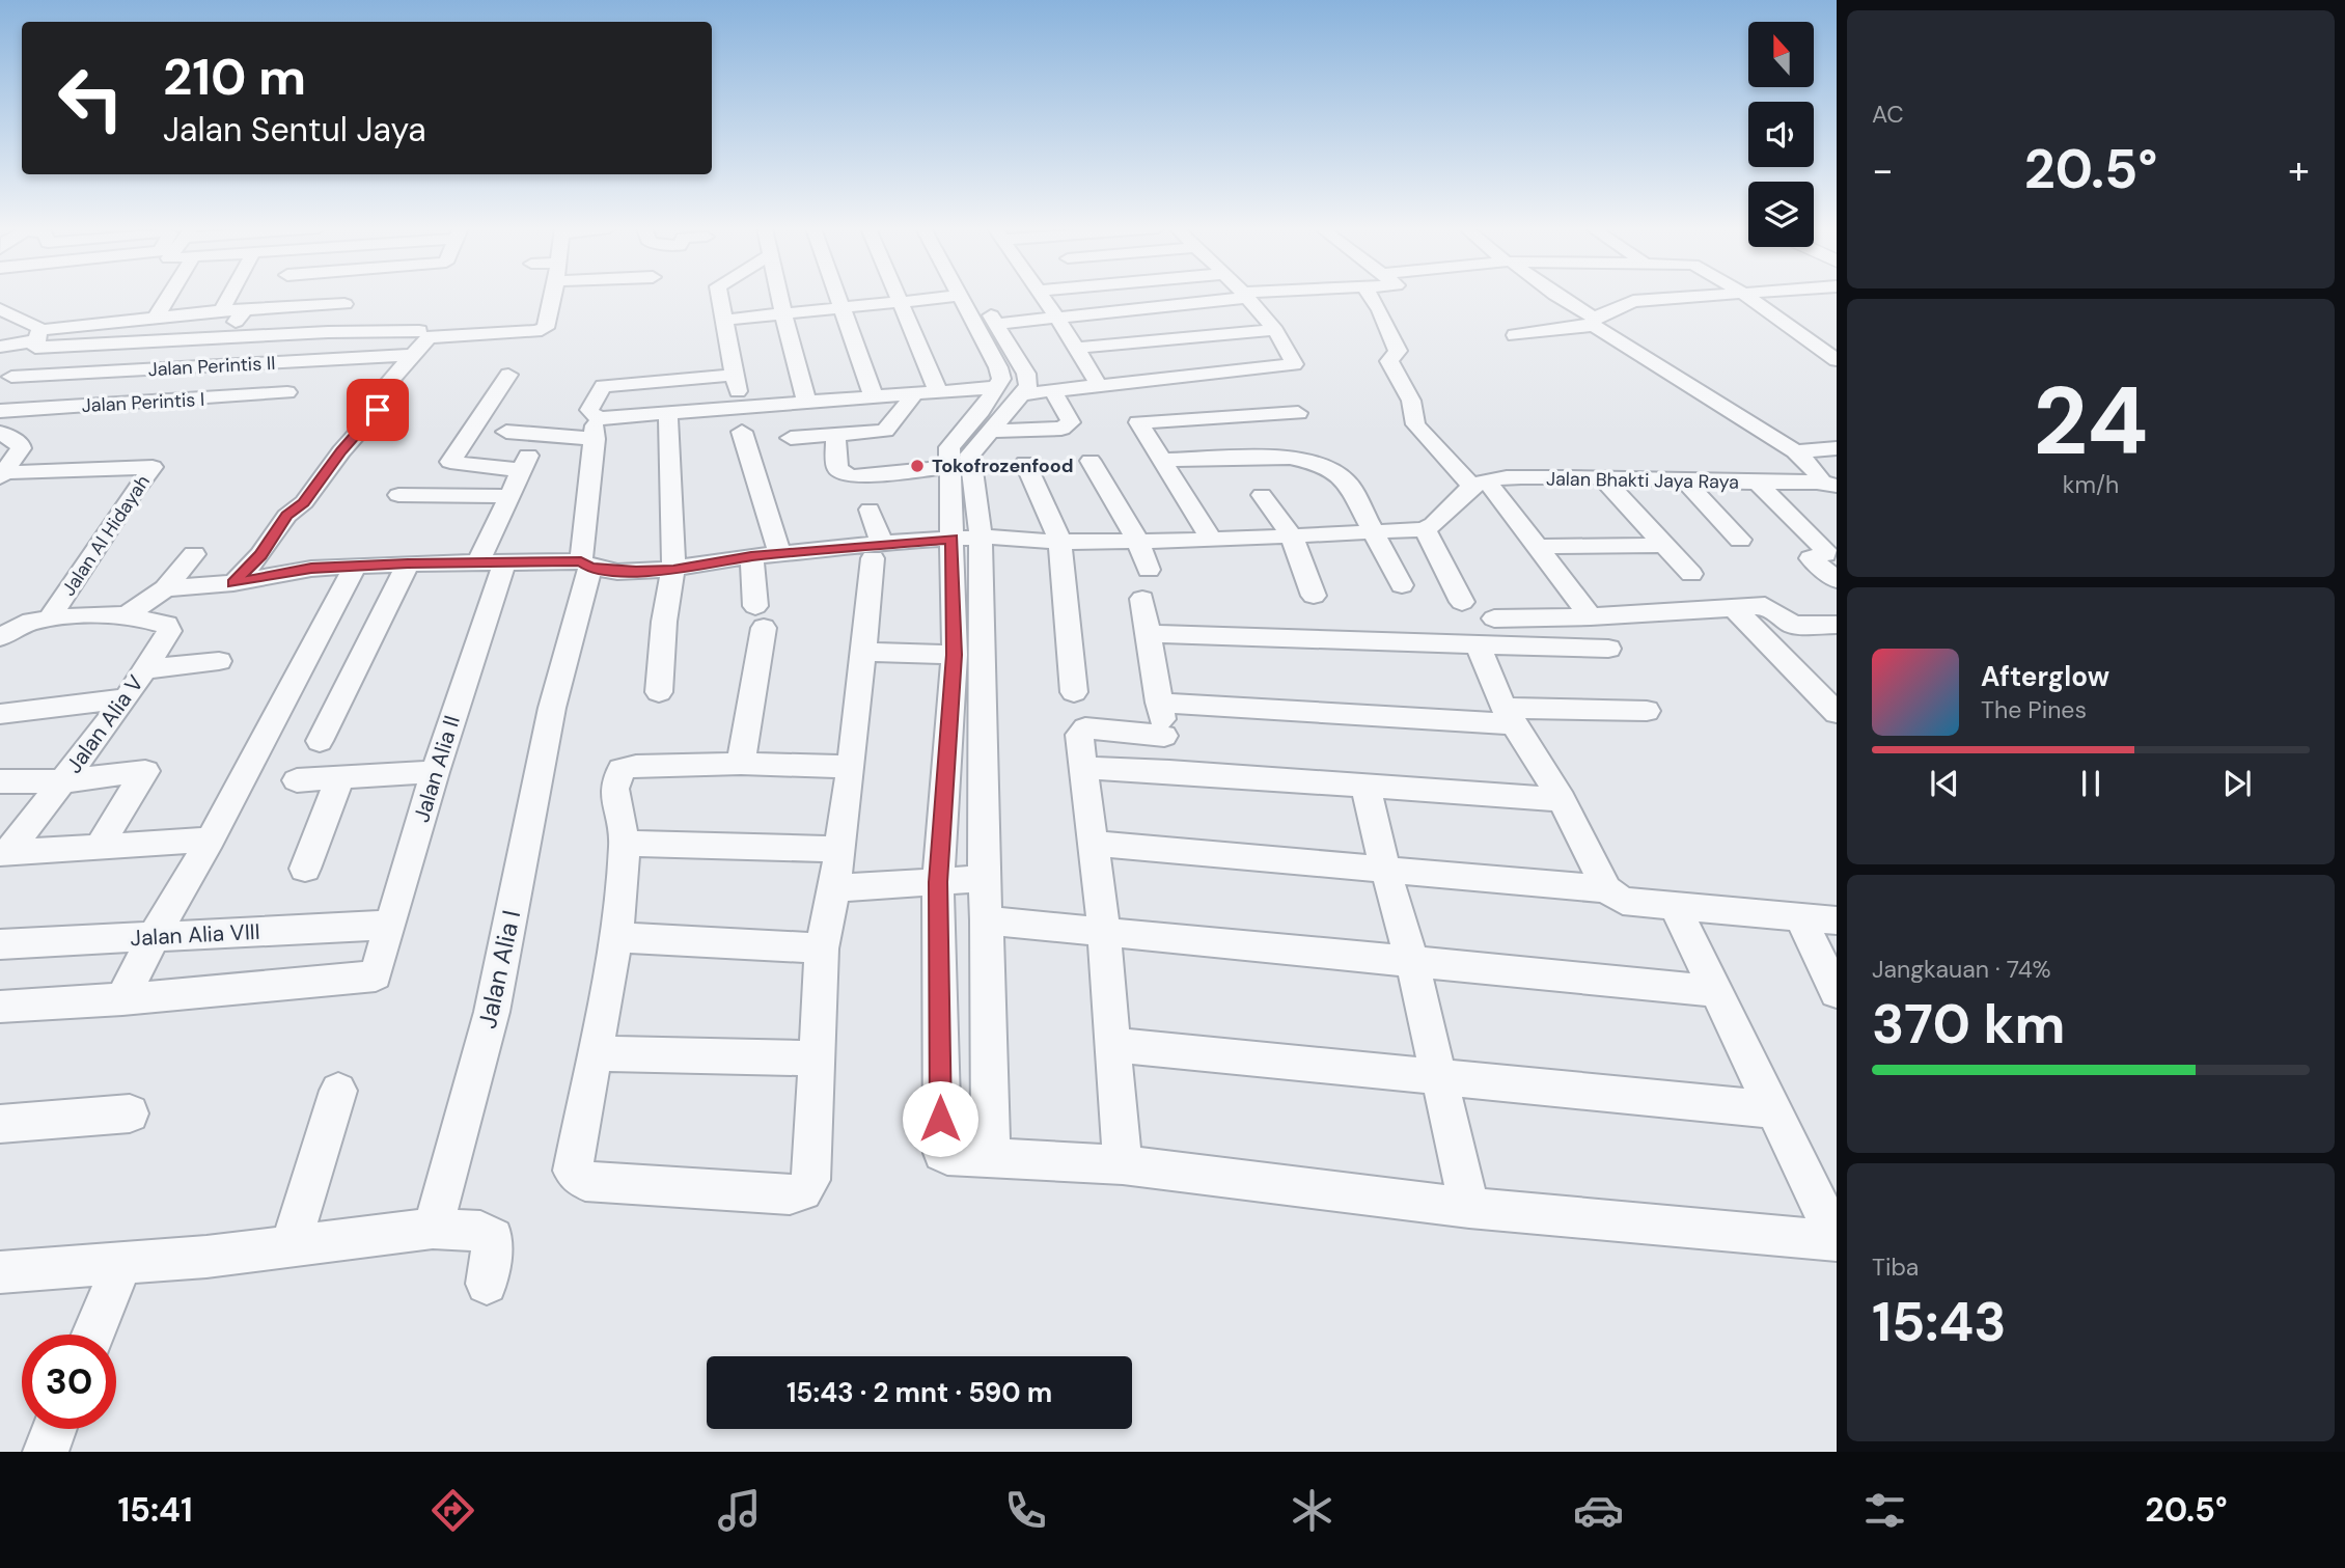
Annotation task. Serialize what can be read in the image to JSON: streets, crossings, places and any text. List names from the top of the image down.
{
  "streets": {
    "street": [
      "Jalan Perintis II",
      "Jalan Perintis I",
      "Jalan Bhakti Jaya Raya",
      "Jalan Al Hidayah",
      "Jalan Alia V",
      "Jalan Alia II",
      "Jalan Alia VIII",
      "Jalan Alia I"
    ]
  },
  "crossings": [
    ["Jalan Alia II", "Jalan Alia VIII"]
  ],
  "places": ["Tokofrozenfood"],
  "north": "top",
  "page": {
    "tile": [
      "AC",
      ["24", "km/h"],
      ["Jangkauan · 74%", "370 km"],
      ["Tiba", "15:43"]
    ],
    "turn": ["210 m", "Jalan Sentul Jaya"],
    "heat": ["−", "20.5°", "+"],
    "song": ["Afterglow", "The Pines"],
    "limit": "30",
    "trip": "15:43 · 2 mnt · 590 m",
    "tabs": ["15:41", "20.5°"]
  }
}
